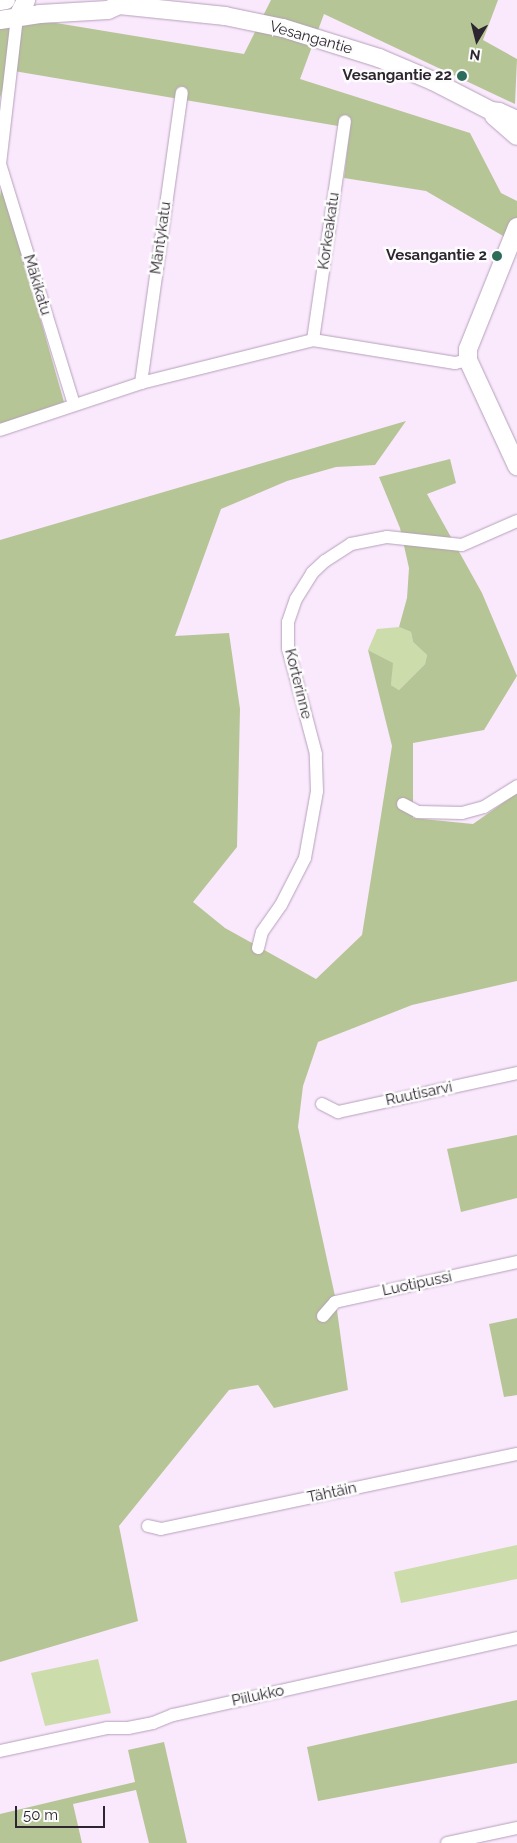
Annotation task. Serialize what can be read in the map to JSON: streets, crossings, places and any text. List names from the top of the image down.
{
  "streets": {
    "main road": ["Vesangantie"],
    "street": [
      "Korkeakatu",
      "Mäntykatu",
      "Mäkikatu",
      "Korterinne",
      "Ruutisarvi",
      "Luotipussi",
      "Tähtäin",
      "Piilukko"
    ]
  },
  "places": ["Vesangantie 22", "Vesangantie 2"],
  "scale_bar": "50 m",
  "north": "bottom"
}
